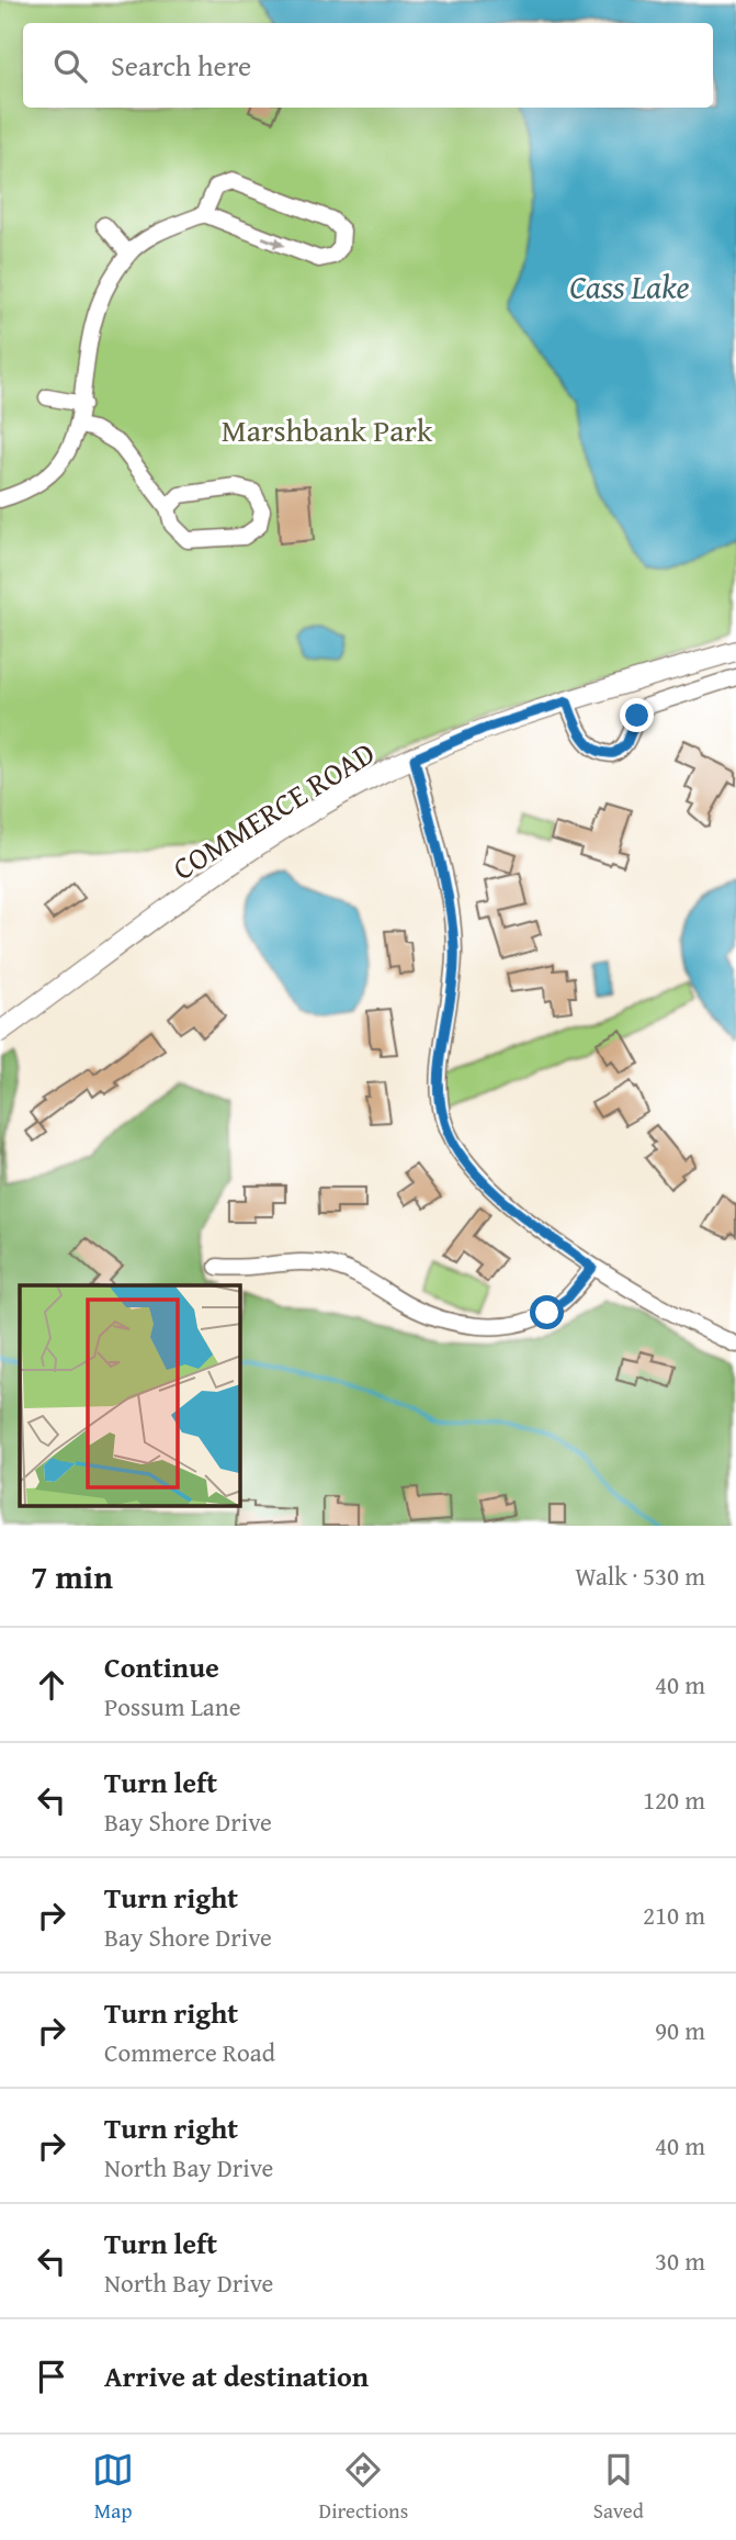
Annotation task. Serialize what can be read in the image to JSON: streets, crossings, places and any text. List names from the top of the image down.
{
  "streets": {
    "main road": ["COMMERCE ROAD"]
  },
  "water": ["Cass Lake"],
  "parks": ["Marshbank Park"],
  "page": {
    "search": "Search here",
    "heading": ["7 min", "Walk · 530 m"],
    "list": [
      ["Continue", "Possum Lane", "40 m"],
      ["Turn left", "Bay Shore Drive", "120 m"],
      ["Turn right", "Bay Shore Drive", "210 m"],
      ["Turn right", "Commerce Road", "90 m"],
      ["Turn right", "North Bay Drive", "40 m"],
      ["Turn left", "North Bay Drive", "30 m"],
      "Arrive at destination"
    ],
    "nav": ["Map", "Directions", "Saved"]
  }
}
